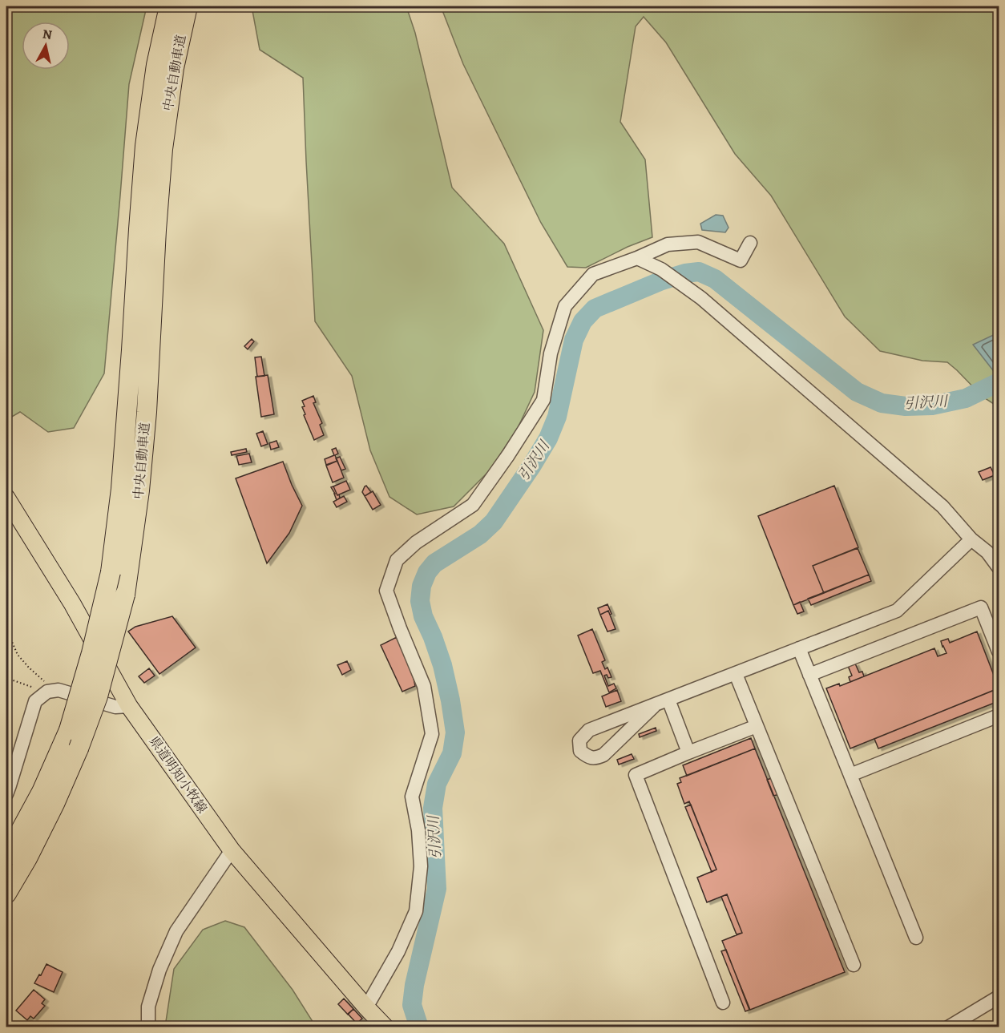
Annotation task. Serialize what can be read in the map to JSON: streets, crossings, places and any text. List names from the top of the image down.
{
  "streets": {
    "highway": ["中央自動車道"],
    "main road": ["県道明知小牧線"]
  },
  "water": ["引沢川"],
  "north": "top"
}
